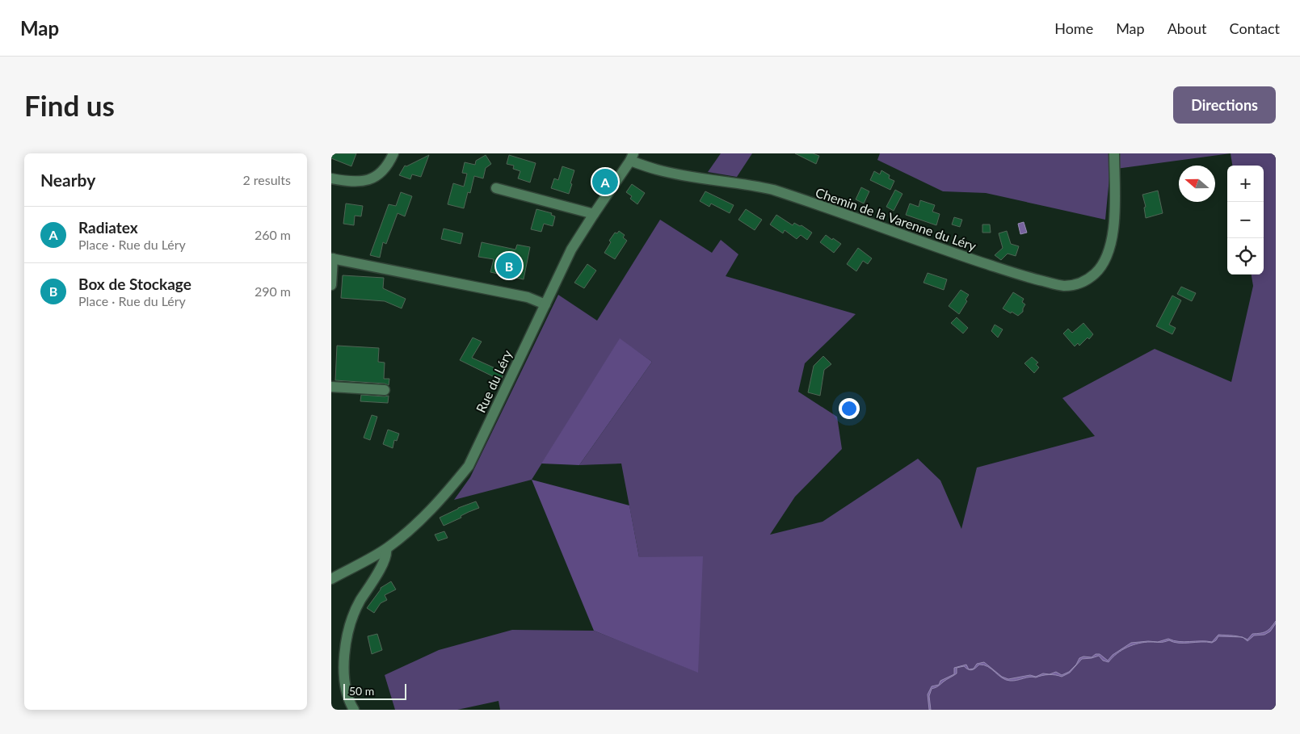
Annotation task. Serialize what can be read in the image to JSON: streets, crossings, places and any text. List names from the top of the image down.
{
  "streets": {
    "street": ["Chemin de la Varenne du Léry", "Rue du Léry"]
  },
  "crossings": [
    ["Chemin de la Varenne du Léry", "Rue du Léry"]
  ],
  "scale_bar": "50 m",
  "north": "left",
  "page": {
    "header": "Map",
    "nav": [
      "Home",
      "Map",
      "About",
      "Contact"
    ],
    "buttons": "Directions",
    "title": "Find us",
    "heading": ["Nearby", "2 results"],
    "map_buttons": ["+", "−"],
    "pins": ["A", "B"],
    "list": [
      {
        "mark": "A",
        "name": "Radiatex",
        "note": "Place · Rue du Léry",
        "value": "260 m"
      },
      {
        "mark": "B",
        "name": "Box de Stockage",
        "note": "Place · Rue du Léry",
        "value": "290 m"
      }
    ],
    "scale": "50 m"
  }
}
